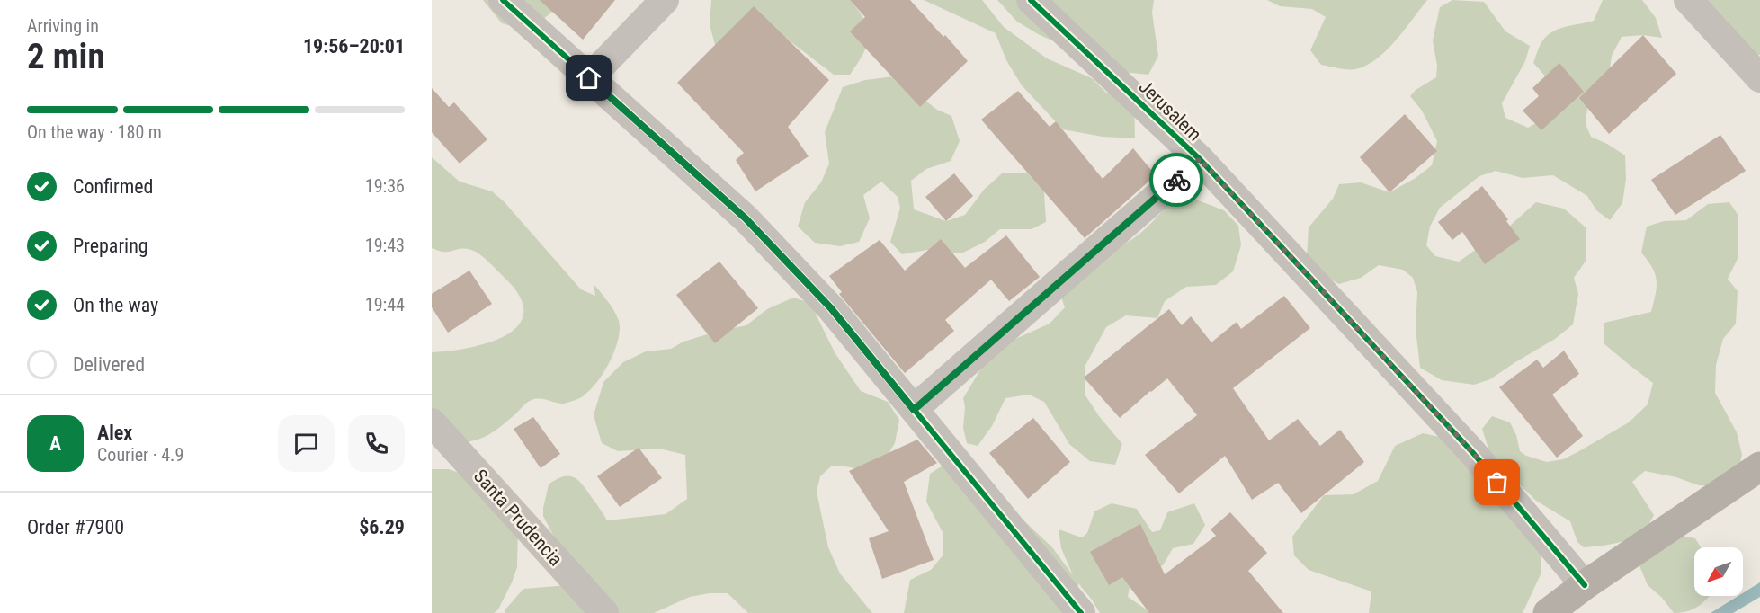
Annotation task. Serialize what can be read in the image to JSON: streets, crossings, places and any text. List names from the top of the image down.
{
  "streets": {
    "street": ["Jerusalem", "Santa Prudencia"]
  },
  "north": "bottom left",
  "page": {
    "heading": ["2 min", "Arriving in", "19:56–20:01"],
    "panel": [
      "Alex",
      "Courier · 4.9",
      "Order #7900",
      "$6.29"
    ],
    "bar": "On the way · 180 m",
    "list": [
      ["Confirmed", "19:36"],
      ["Preparing", "19:43"],
      ["On the way", "19:44"],
      "Delivered"
    ],
    "round": "A"
  }
}
